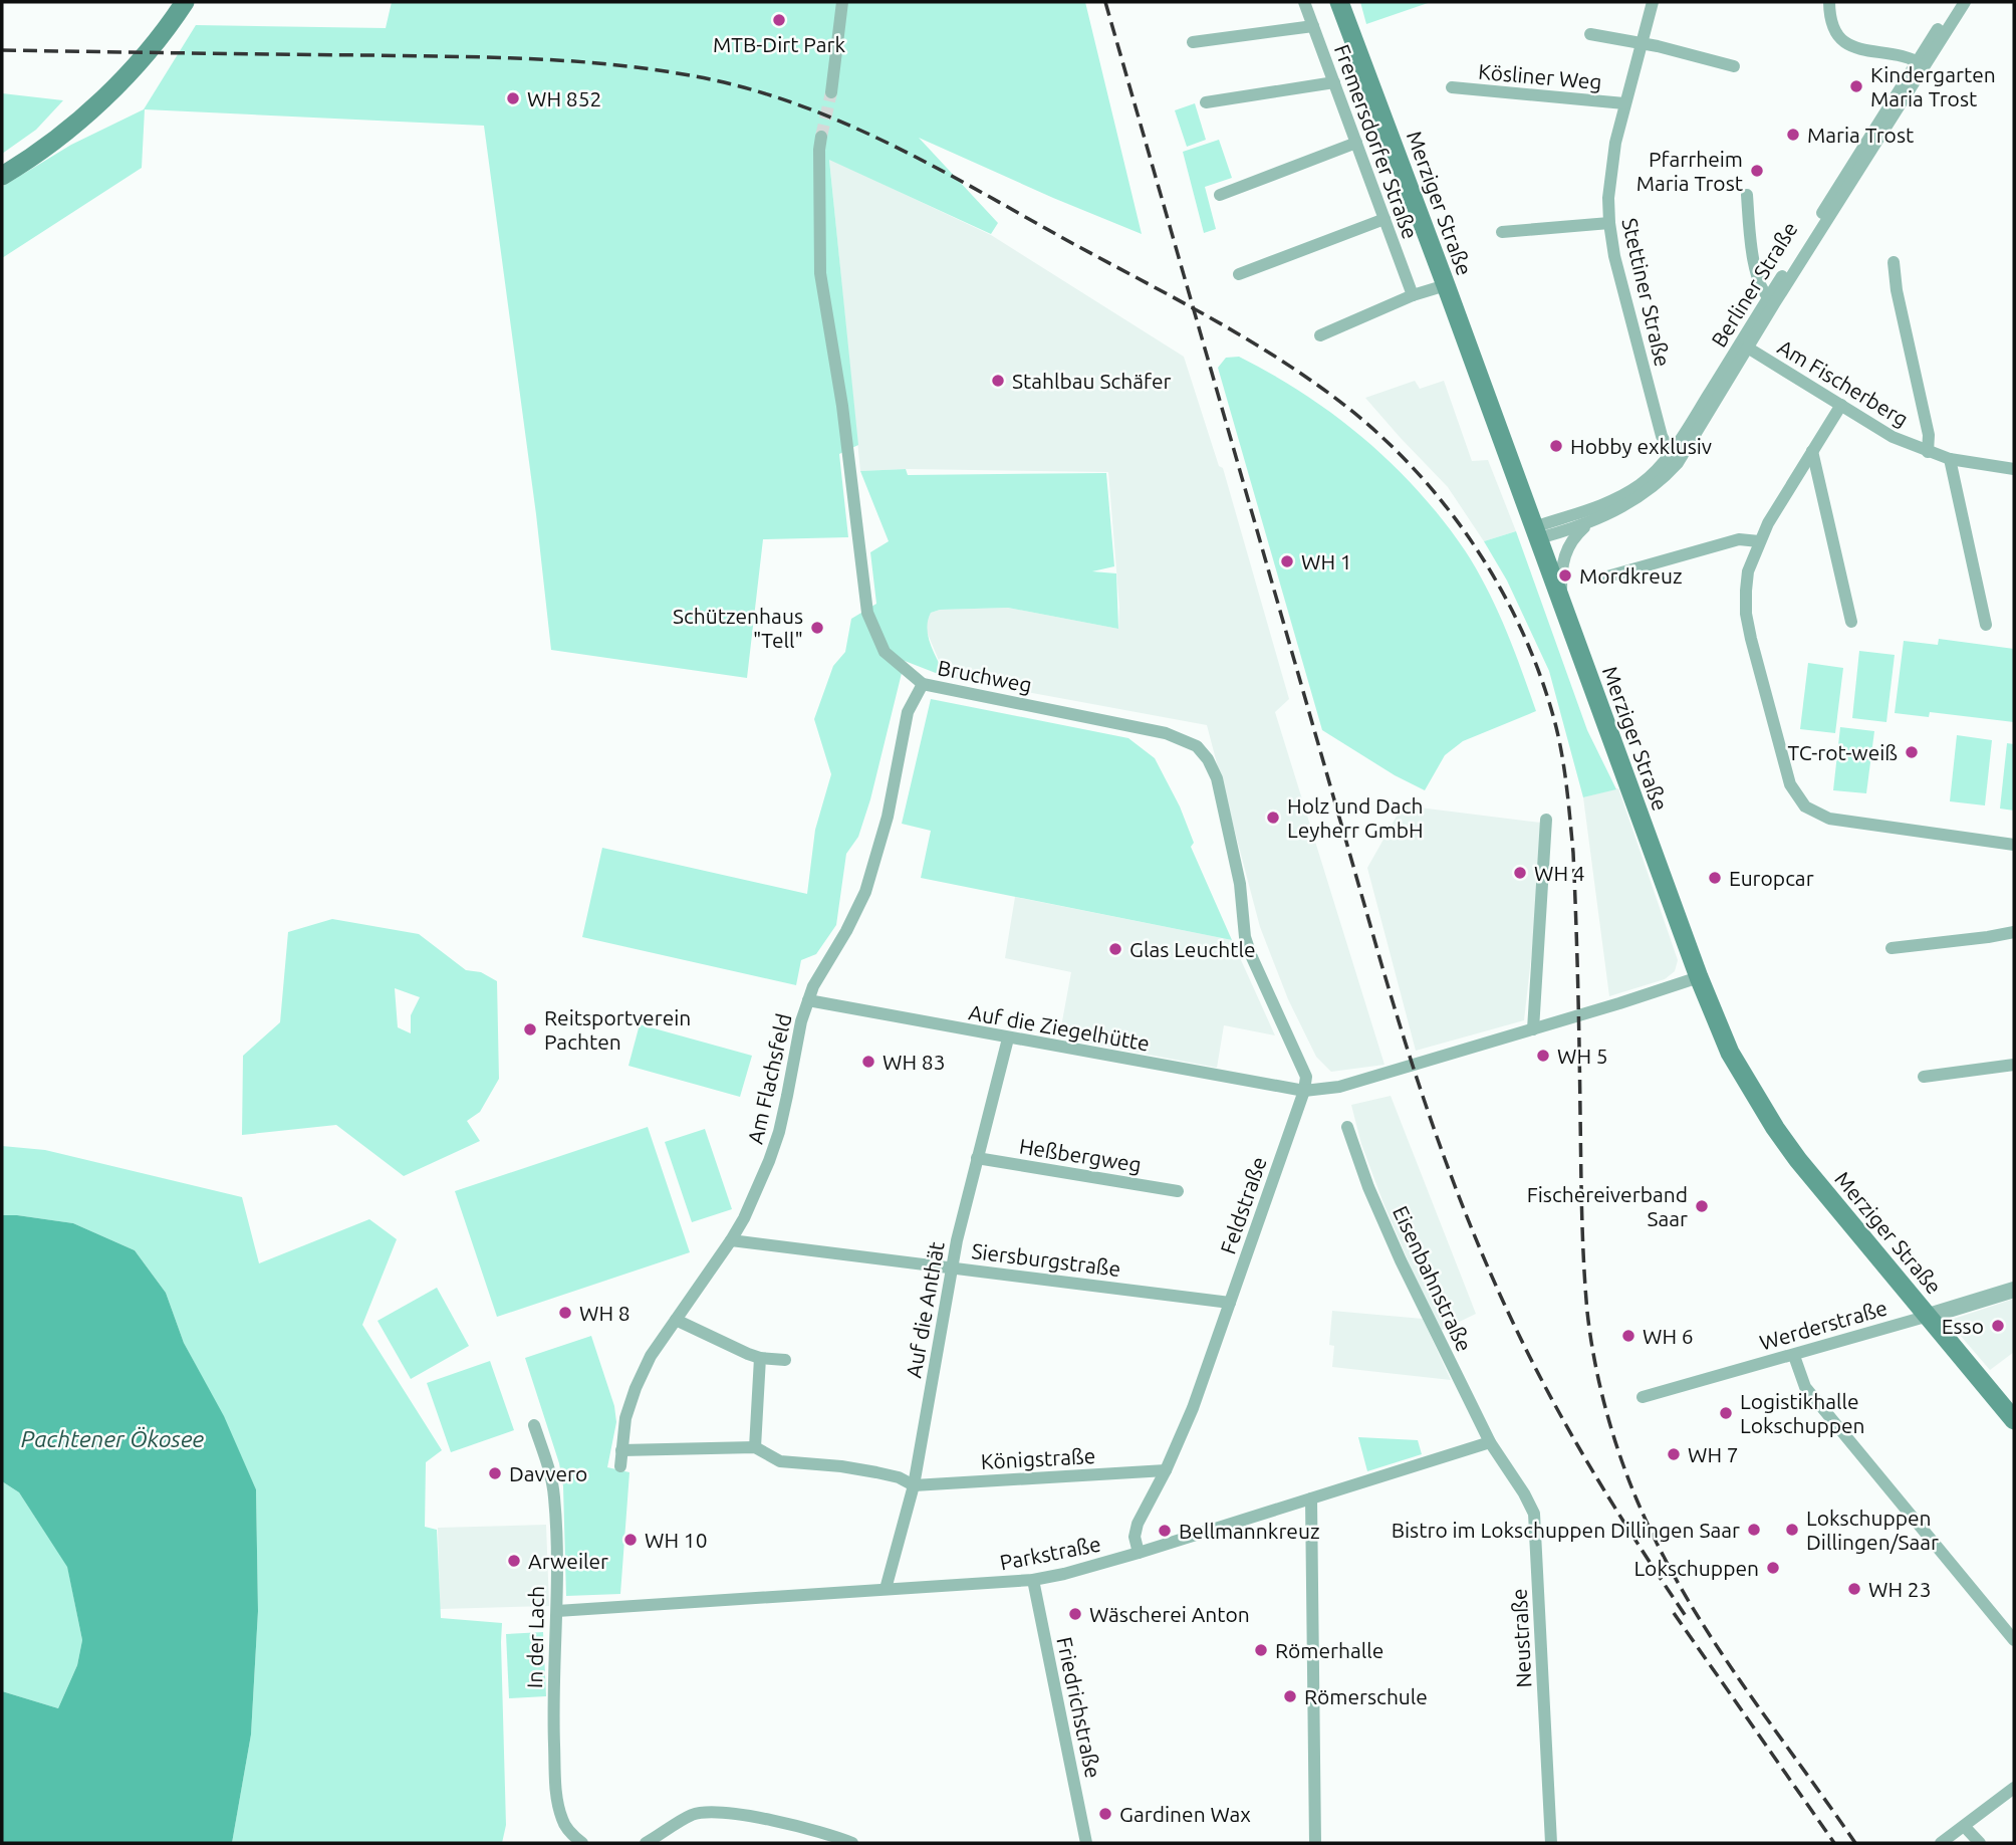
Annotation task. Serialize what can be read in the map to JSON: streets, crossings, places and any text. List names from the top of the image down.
{
  "streets": {
    "main road": ["Merziger Straße"],
    "street": [
      "Kösliner Weg",
      "Fremersdorfer Straße",
      "Berliner Straße",
      "Stettiner Straße",
      "Am Fischerberg",
      "Bruchweg",
      "Auf die Ziegelhütte",
      "Am Flachsfeld",
      "Heßbergweg",
      "Feldstraße",
      "Siersburgstraße",
      "Eisenbahnstraße",
      "Auf die Anthät",
      "Werderstraße",
      "Königstraße",
      "Parkstraße",
      "In der Lach",
      "Neustraße",
      "Friedrichstraße"
    ]
  },
  "crossings": [
    ["Kösliner Weg", "Stettiner Straße"],
    ["Merziger Straße", "Berliner Straße"],
    ["Merziger Straße", "Werderstraße"],
    ["Berliner Straße", "Stettiner Straße"],
    ["Berliner Straße", "Am Fischerberg"],
    ["Bruchweg", "Auf die Ziegelhütte"],
    ["Bruchweg", "Am Flachsfeld"],
    ["Bruchweg", "Feldstraße"],
    ["Auf die Ziegelhütte", "Am Flachsfeld"],
    ["Auf die Ziegelhütte", "Feldstraße"],
    ["Auf die Ziegelhütte", "Auf die Anthät"],
    ["Am Flachsfeld", "Siersburgstraße"],
    ["Heßbergweg", "Auf die Anthät"],
    ["Feldstraße", "Siersburgstraße"],
    ["Feldstraße", "Königstraße"],
    ["Feldstraße", "Parkstraße"],
    ["Siersburgstraße", "Auf die Anthät"],
    ["Eisenbahnstraße", "Parkstraße"],
    ["Eisenbahnstraße", "Neustraße"],
    ["Auf die Anthät", "Königstraße"],
    ["Auf die Anthät", "Parkstraße"],
    ["Parkstraße", "In der Lach"],
    ["Parkstraße", "Neustraße"],
    ["Parkstraße", "Friedrichstraße"]
  ],
  "water": ["Pachtener Ökosee"],
  "places": [
    "MTB-Dirt Park",
    "Kindergarten Maria Trost",
    "WH 852",
    "Maria Trost",
    "Pfarrheim Maria Trost",
    "Stahlbau Schäfer",
    "Hobby exklusiv",
    "WH 1",
    "Mordkreuz",
    "Schützenhaus \"Tell\"",
    "TC-rot-weiß",
    "Holz und Dach Leyherr GmbH",
    "WH 4",
    "Europcar",
    "Glas Leuchtle",
    "Reitsportverein Pachten",
    "WH 5",
    "WH 83",
    "Fischereiverband Saar",
    "WH 8",
    "Esso",
    "WH 6",
    "Logistikhalle Lokschuppen",
    "WH 7",
    "Davvero",
    "Bistro im Lokschuppen Dillingen Saar",
    "Lokschuppen Dillingen/Saar",
    "Bellmannkreuz",
    "WH 10",
    "Arweiler",
    "Lokschuppen",
    "WH 23",
    "Wäscherei Anton",
    "Römerhalle",
    "Römerschule",
    "Gardinen Wax"
  ]
}
